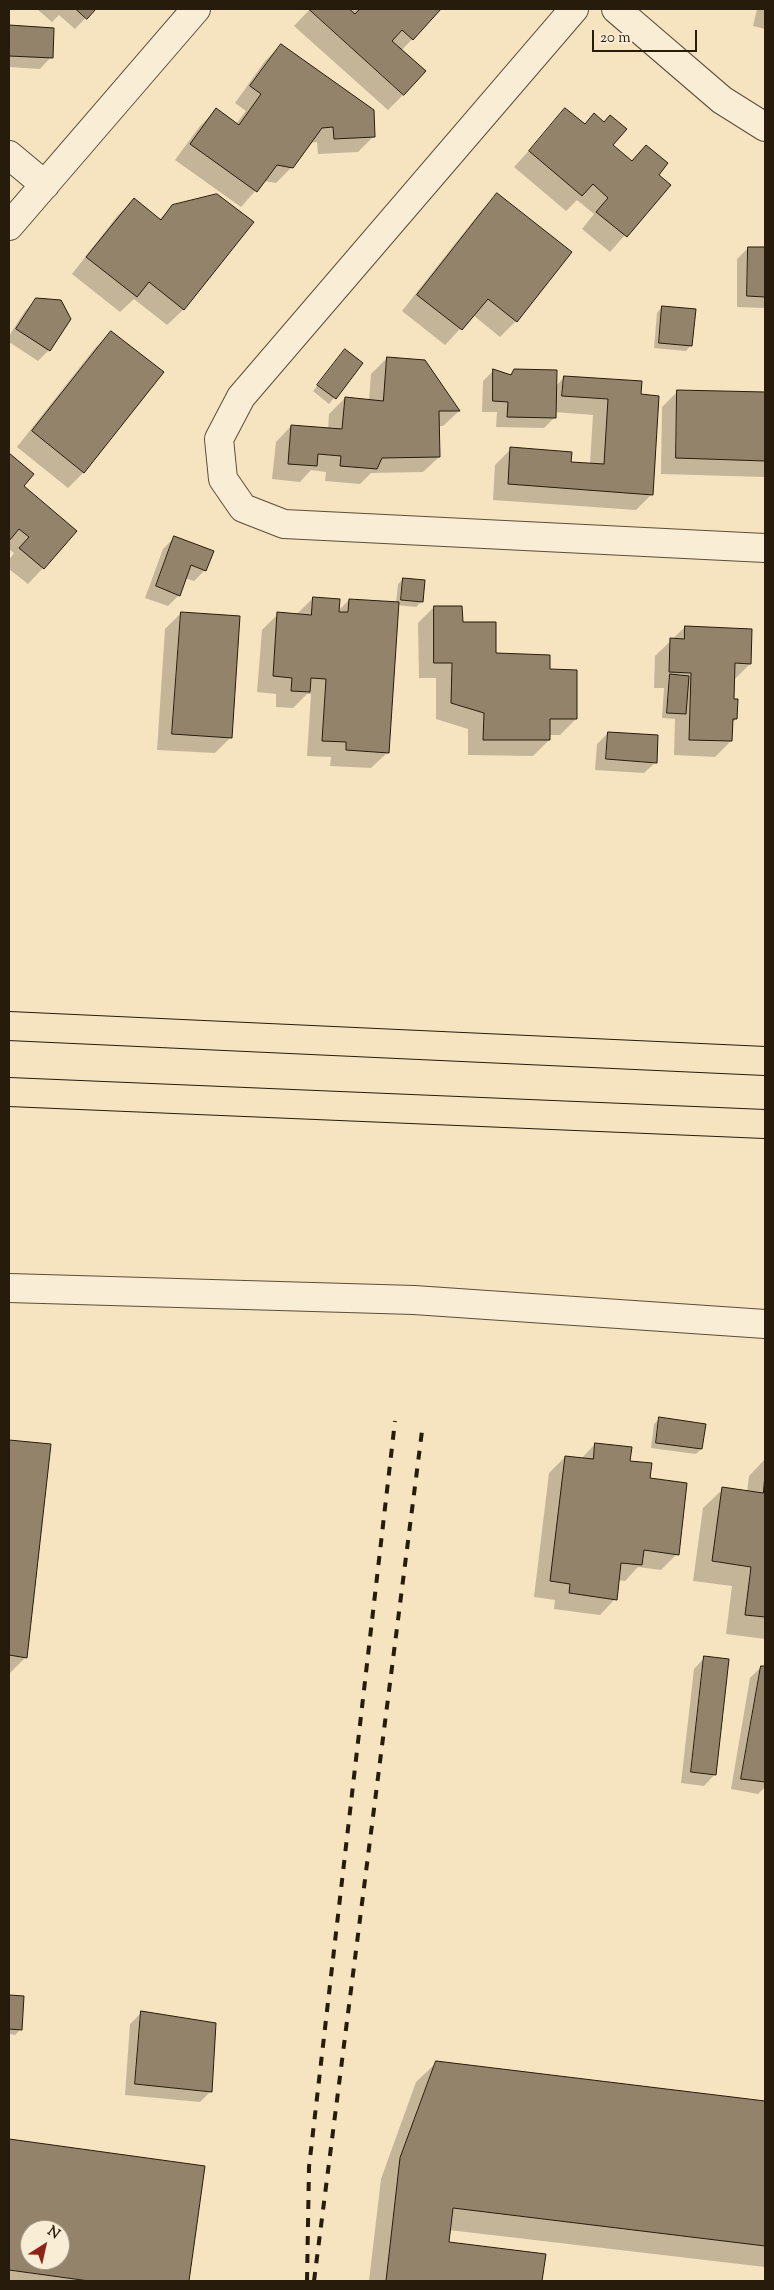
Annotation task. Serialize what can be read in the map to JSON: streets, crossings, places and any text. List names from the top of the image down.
{
  "scale_bar": "20 m",
  "north": "top right"
}
